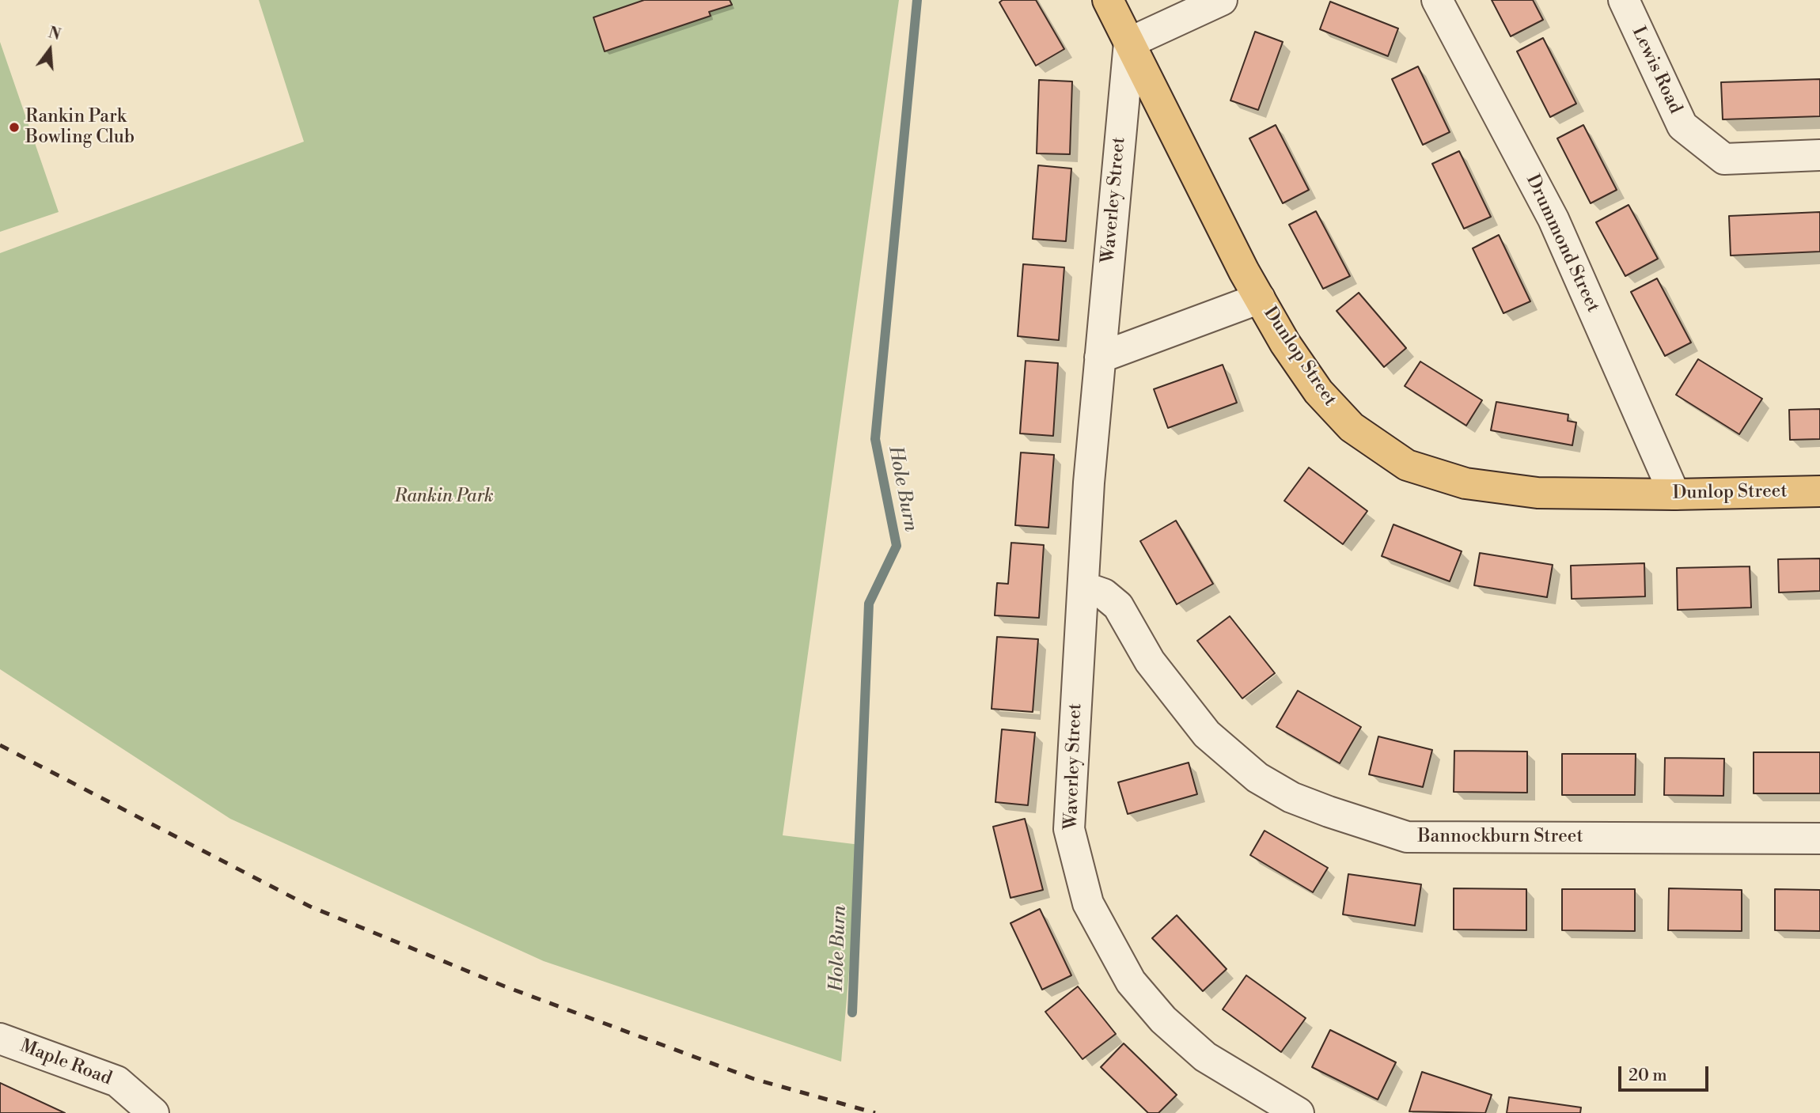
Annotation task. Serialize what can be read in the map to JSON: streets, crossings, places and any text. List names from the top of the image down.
{
  "streets": {
    "main road": ["Dunlop Street"],
    "street": [
      "Lewis Road",
      "Waverley Street",
      "Drummond Street",
      "Bannockburn Street",
      "Maple Road"
    ]
  },
  "crossings": [
    ["Waverley Street", "Dunlop Street"],
    ["Waverley Street", "Bannockburn Street"],
    ["Drummond Street", "Dunlop Street"]
  ],
  "water": ["Hole Burn"],
  "parks": ["Rankin Park"],
  "places": ["Rankin Park Bowling Club"],
  "scale_bar": "20 m",
  "north": "top"
}
